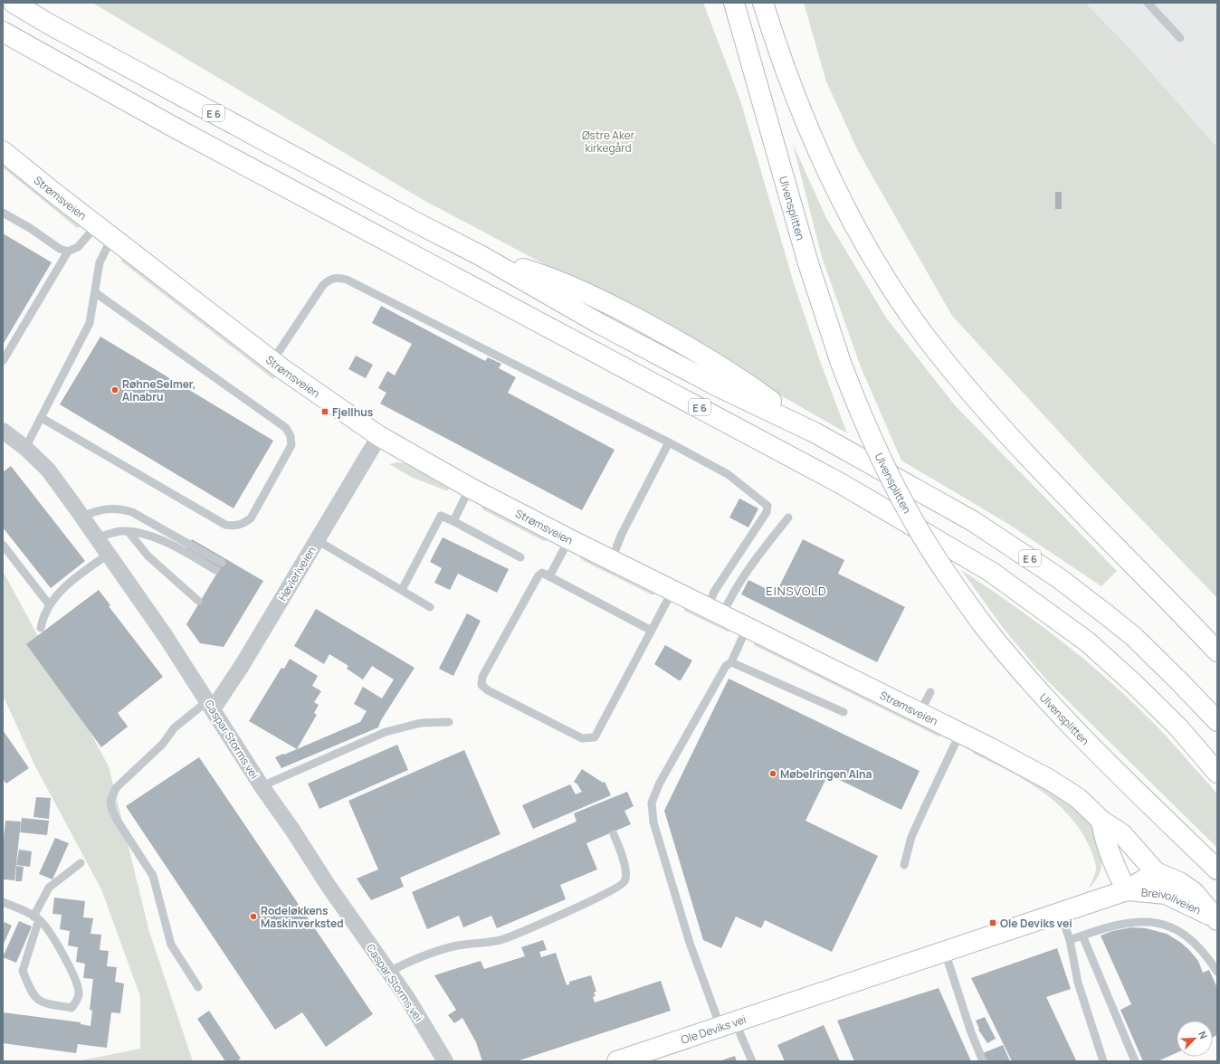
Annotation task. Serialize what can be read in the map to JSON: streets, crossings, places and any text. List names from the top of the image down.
{
  "streets": {
    "main road": [
      "E 6",
      "Strømsveien",
      "Ulvensplitten",
      "Breivollveien",
      "Ole Deviks vei"
    ],
    "street": ["Høvleriveien", "Caspar Storms vei"]
  },
  "crossings": [
    ["Strømsveien", "Høvleriveien"],
    ["Strømsveien", "Breivollveien"],
    ["Strømsveien", "Ole Deviks vei"],
    ["Høvleriveien", "Caspar Storms vei"],
    ["Breivollveien", "Ole Deviks vei"]
  ],
  "districts": ["EINSVOLD"],
  "parks": ["Østre Aker kirkegård"],
  "places": {
    "other": ["RøhneSelmer, Alnabru", "Møbelringen Alna", "Rodeløkkens Maskinverksted"],
    "transit": ["Fjellhus", "Ole Deviks vei"]
  },
  "north": "top right"
}
